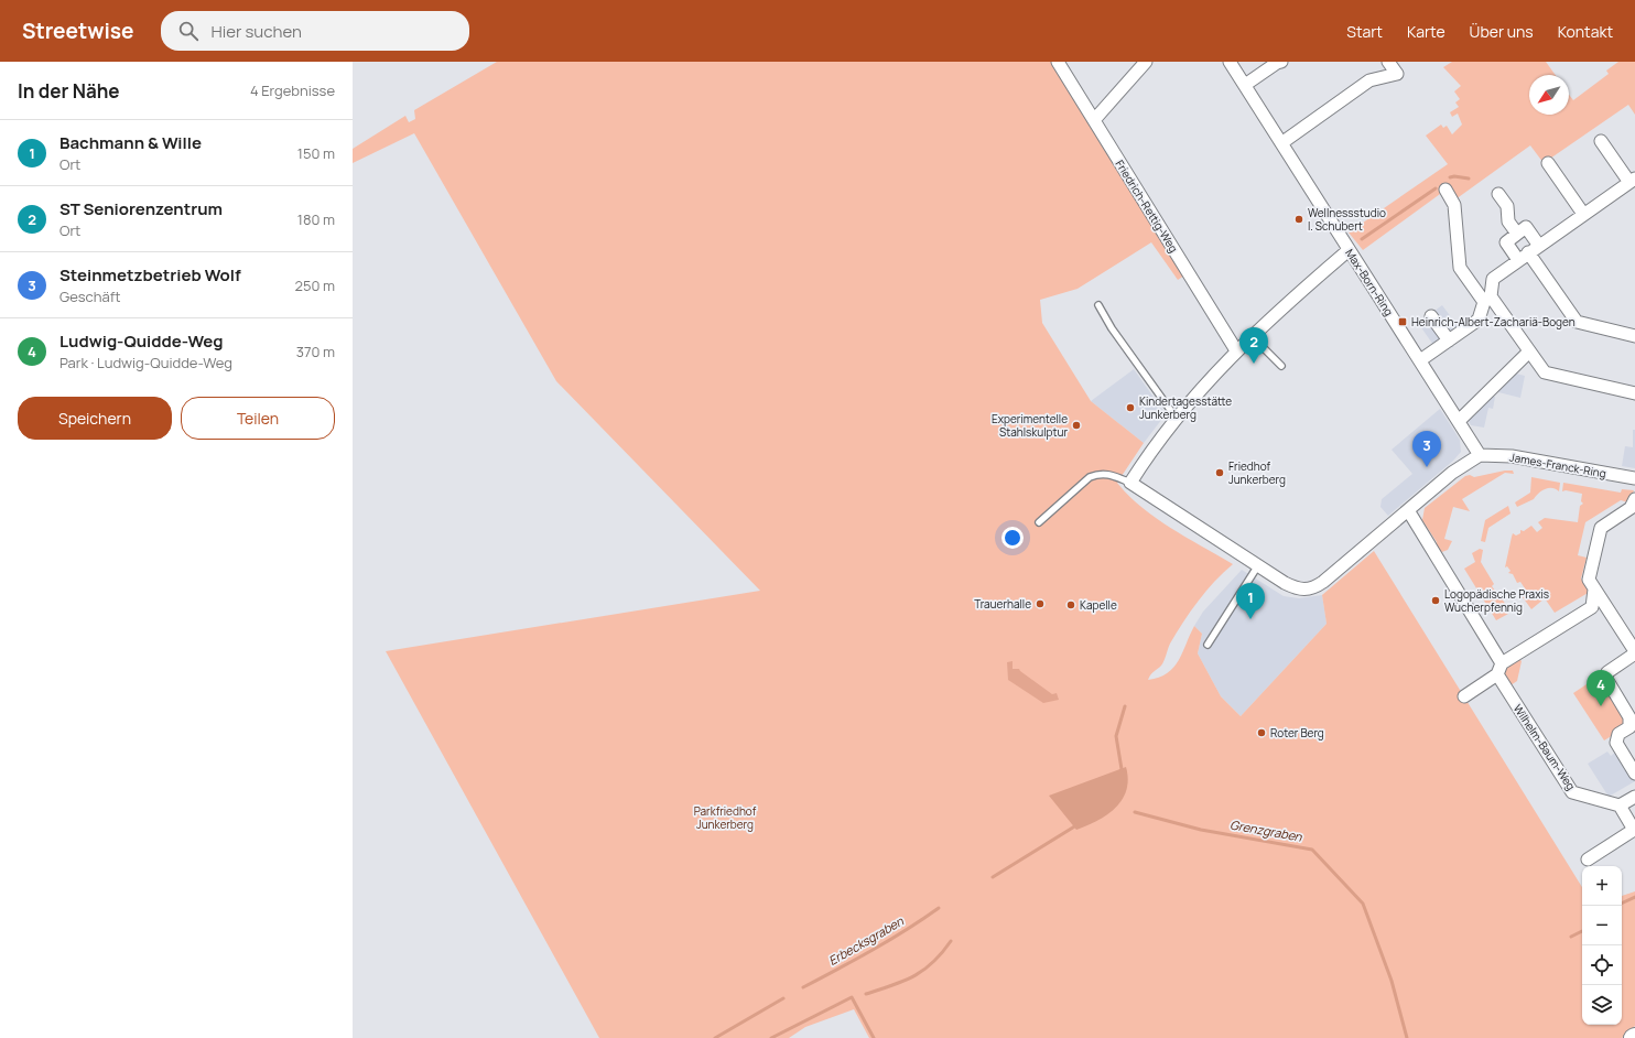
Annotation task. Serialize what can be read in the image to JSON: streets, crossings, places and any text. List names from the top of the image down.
{
  "streets": {
    "street": [
      "Friedrich-Rettig-Weg",
      "Max-Born-Ring",
      "James-Franck-Ring",
      "Wilhelm-Baum-Weg"
    ]
  },
  "crossings": [
    ["Max-Born-Ring", "James-Franck-Ring"]
  ],
  "water": ["Grenzgraben", "Erbecksgraben"],
  "parks": ["Parkfriedhof Junkerberg"],
  "places": {
    "other": [
      "Wellnessstudio I. Schubert",
      "Kindertagesstätte Junkerberg",
      "Experimentelle Stahlskulptur",
      "Friedhof Junkerberg",
      "Logopädische Praxis Wucherpfennig",
      "Trauerhalle",
      "Kapelle",
      "Roter Berg"
    ],
    "transit": ["Heinrich-Albert-Zachariä-Bogen"]
  },
  "north": "bottom left",
  "page": {
    "header": "Streetwise",
    "search": "Hier suchen",
    "nav": [
      "Start",
      "Karte",
      "Über uns",
      "Kontakt"
    ],
    "heading": ["In der Nähe", "4 Ergebnisse"],
    "list": [
      {
        "mark": "1",
        "name": "Bachmann & Wille",
        "note": "Ort",
        "value": "150 m"
      },
      {
        "mark": "2",
        "name": "ST Seniorenzentrum",
        "note": "Ort",
        "value": "180 m"
      },
      {
        "mark": "3",
        "name": "Steinmetzbetrieb Wolf",
        "note": "Geschäft",
        "value": "250 m"
      },
      {
        "mark": "4",
        "name": "Ludwig-Quidde-Weg",
        "note": "Park · Ludwig-Quidde-Weg",
        "value": "370 m"
      }
    ],
    "pins": [
      "2",
      "3",
      "1",
      "4"
    ],
    "buttons": ["Speichern", "Teilen"],
    "map_buttons": ["+", "−"]
  }
}
